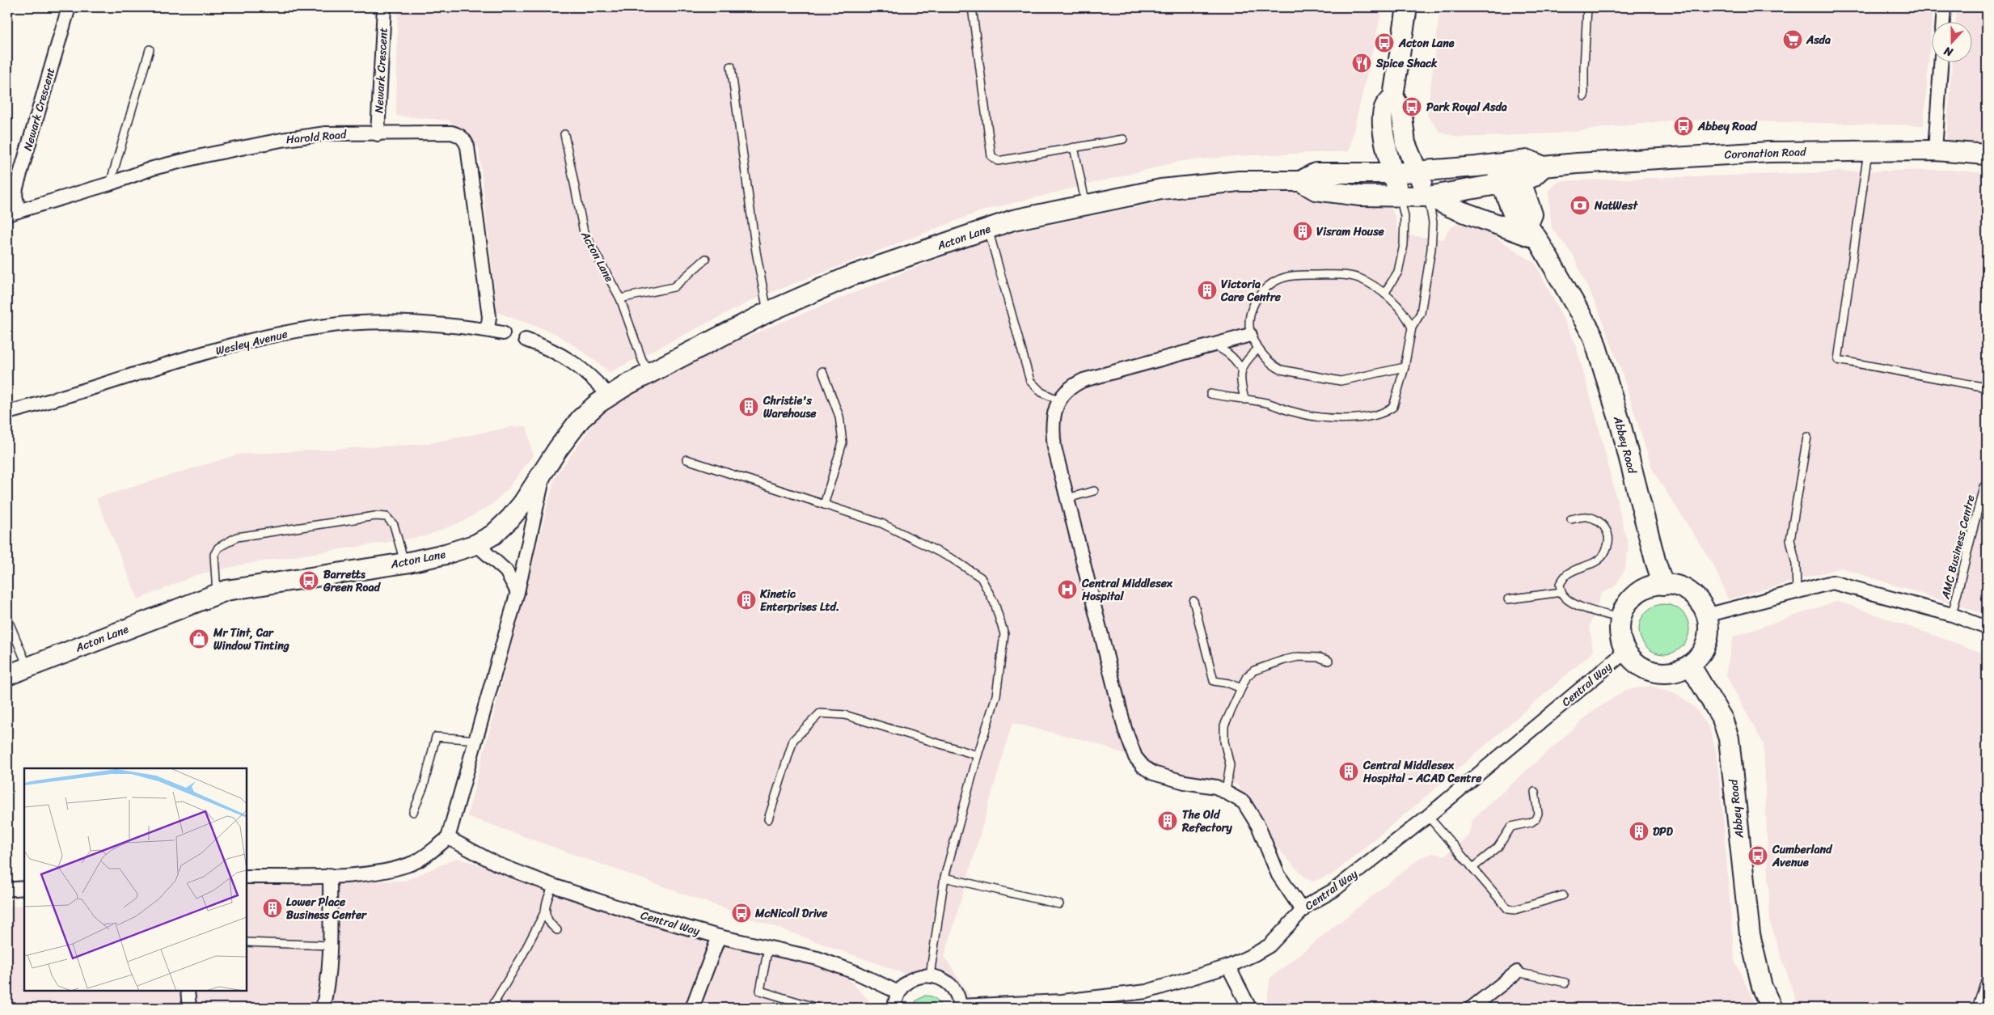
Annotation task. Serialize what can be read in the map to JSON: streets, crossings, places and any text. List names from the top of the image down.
{
  "streets": {
    "main road": ["Coronation Road", "Acton Lane", "Abbey Road"],
    "street": [
      "Newark Crescent",
      "Harold Road",
      "Wesley Avenue",
      "Central Way"
    ],
    "lane": ["AMC Business Centre"]
  },
  "crossings": [
    ["Newark Crescent", "Harold Road"],
    ["Harold Road", "Wesley Avenue"],
    ["Coronation Road", "Acton Lane"],
    ["Coronation Road", "Abbey Road"],
    ["Abbey Road", "Central Way"]
  ],
  "places": {
    "supermarket": ["Asda"],
    "bus stop": [
      "Acton Lane",
      "Park Royal Asda",
      "Abbey Road",
      "Barretts Green Road",
      "Cumberland Avenue",
      "McNicoll Drive"
    ],
    "restaurant": ["Spice Shack"],
    "bank": ["NatWest"],
    "building": [
      "Visram House",
      "Victoria Care Centre",
      "Christie's Warehouse",
      "Kinetic Enterprises Ltd.",
      "Central Middlesex Hospital - ACAD Centre",
      "The Old Refectory",
      "DPD",
      "Lower Place Business Center"
    ],
    "hospital": ["Central Middlesex Hospital"],
    "shop": ["Mr Tint, Car Window Tinting"]
  },
  "north": "bottom"
}
